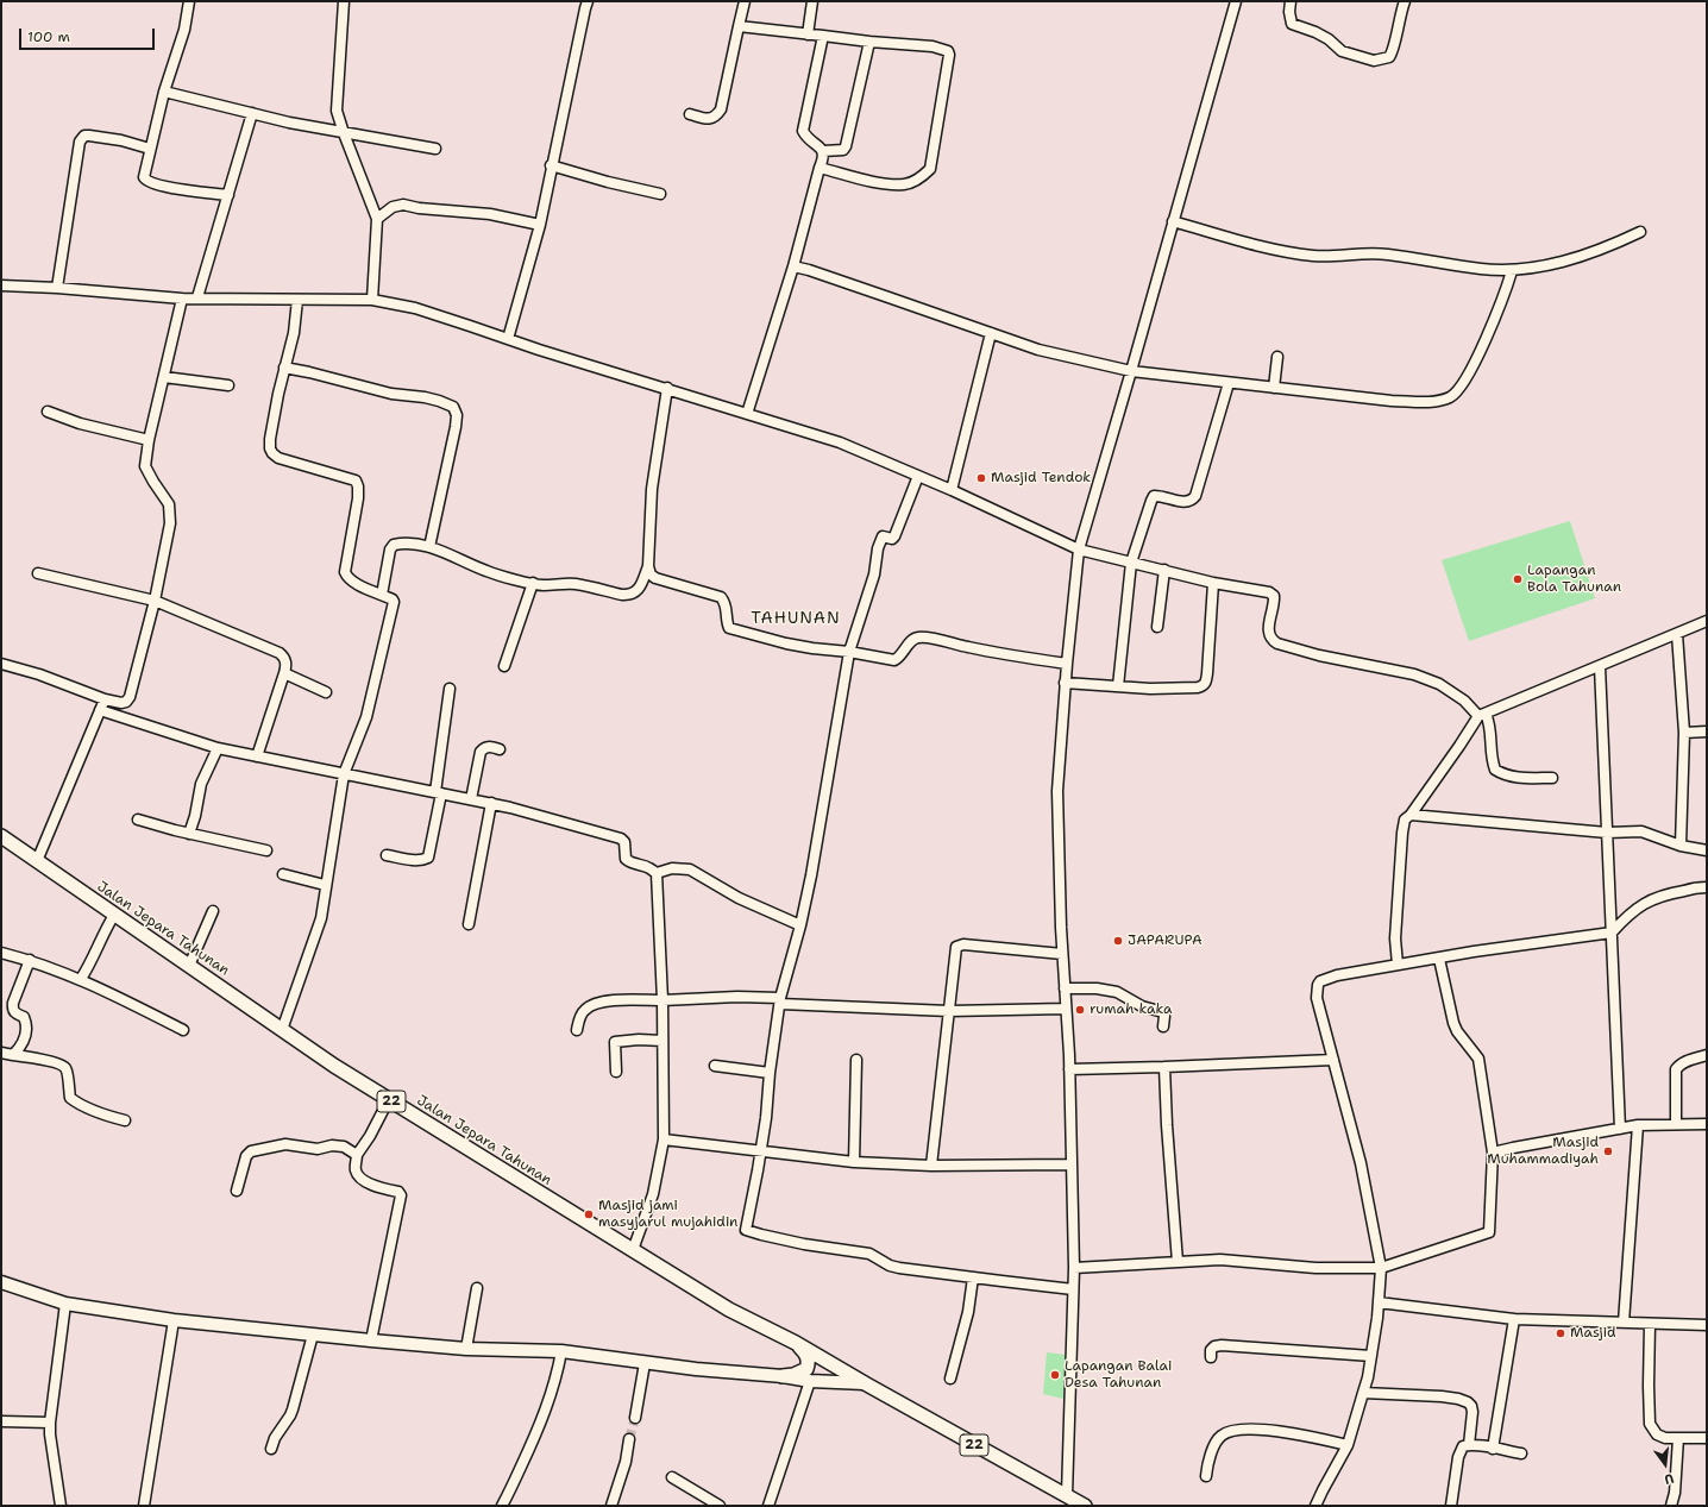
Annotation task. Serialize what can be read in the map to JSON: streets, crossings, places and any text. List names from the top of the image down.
{
  "streets": {
    "highway": ["Jalan Jepara Tahunan", "22"]
  },
  "crossings": [
    ["Jalan Jepara Tahunan", "22"]
  ],
  "districts": ["TAHUNAN"],
  "places": [
    "Masjid Tendok",
    "Lapangan Bola Tahunan",
    "JAPARUPA",
    "rumah kaka",
    "Masjid Muhammadiyah",
    "Masjid jami masyjarul mujahidin",
    "Masjid",
    "Lapangan Balai Desa Tahunan"
  ],
  "scale_bar": "100 m",
  "north": "bottom"
}
